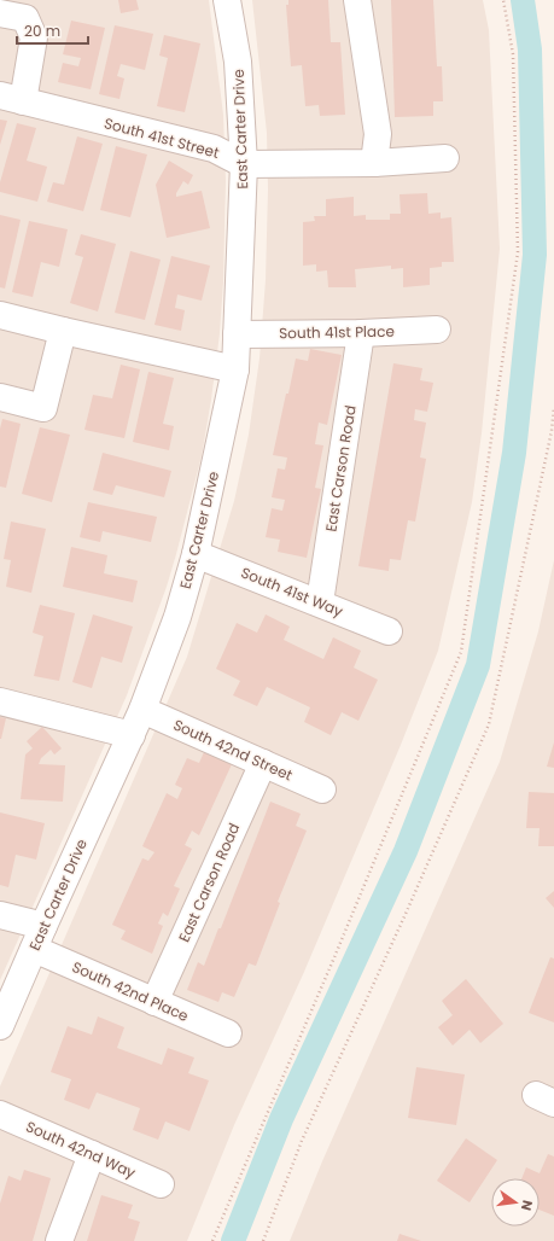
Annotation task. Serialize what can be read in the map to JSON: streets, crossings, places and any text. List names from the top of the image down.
{
  "streets": {
    "street": [
      "East Carter Drive",
      "South 41st Street",
      "South 41st Place",
      "East Carson Road",
      "South 41st Way",
      "South 42nd Street",
      "South 42nd Place",
      "South 42nd Way"
    ]
  },
  "crossings": [
    ["East Carter Drive", "South 41st Street"],
    ["East Carter Drive", "South 41st Place"],
    ["East Carter Drive", "South 41st Way"],
    ["East Carter Drive", "South 42nd Street"],
    ["East Carter Drive", "South 42nd Place"],
    ["South 41st Place", "East Carson Road"],
    ["East Carson Road", "South 41st Way"],
    ["East Carson Road", "South 42nd Street"],
    ["East Carson Road", "South 42nd Place"]
  ],
  "scale_bar": "20 m",
  "north": "right"
}
